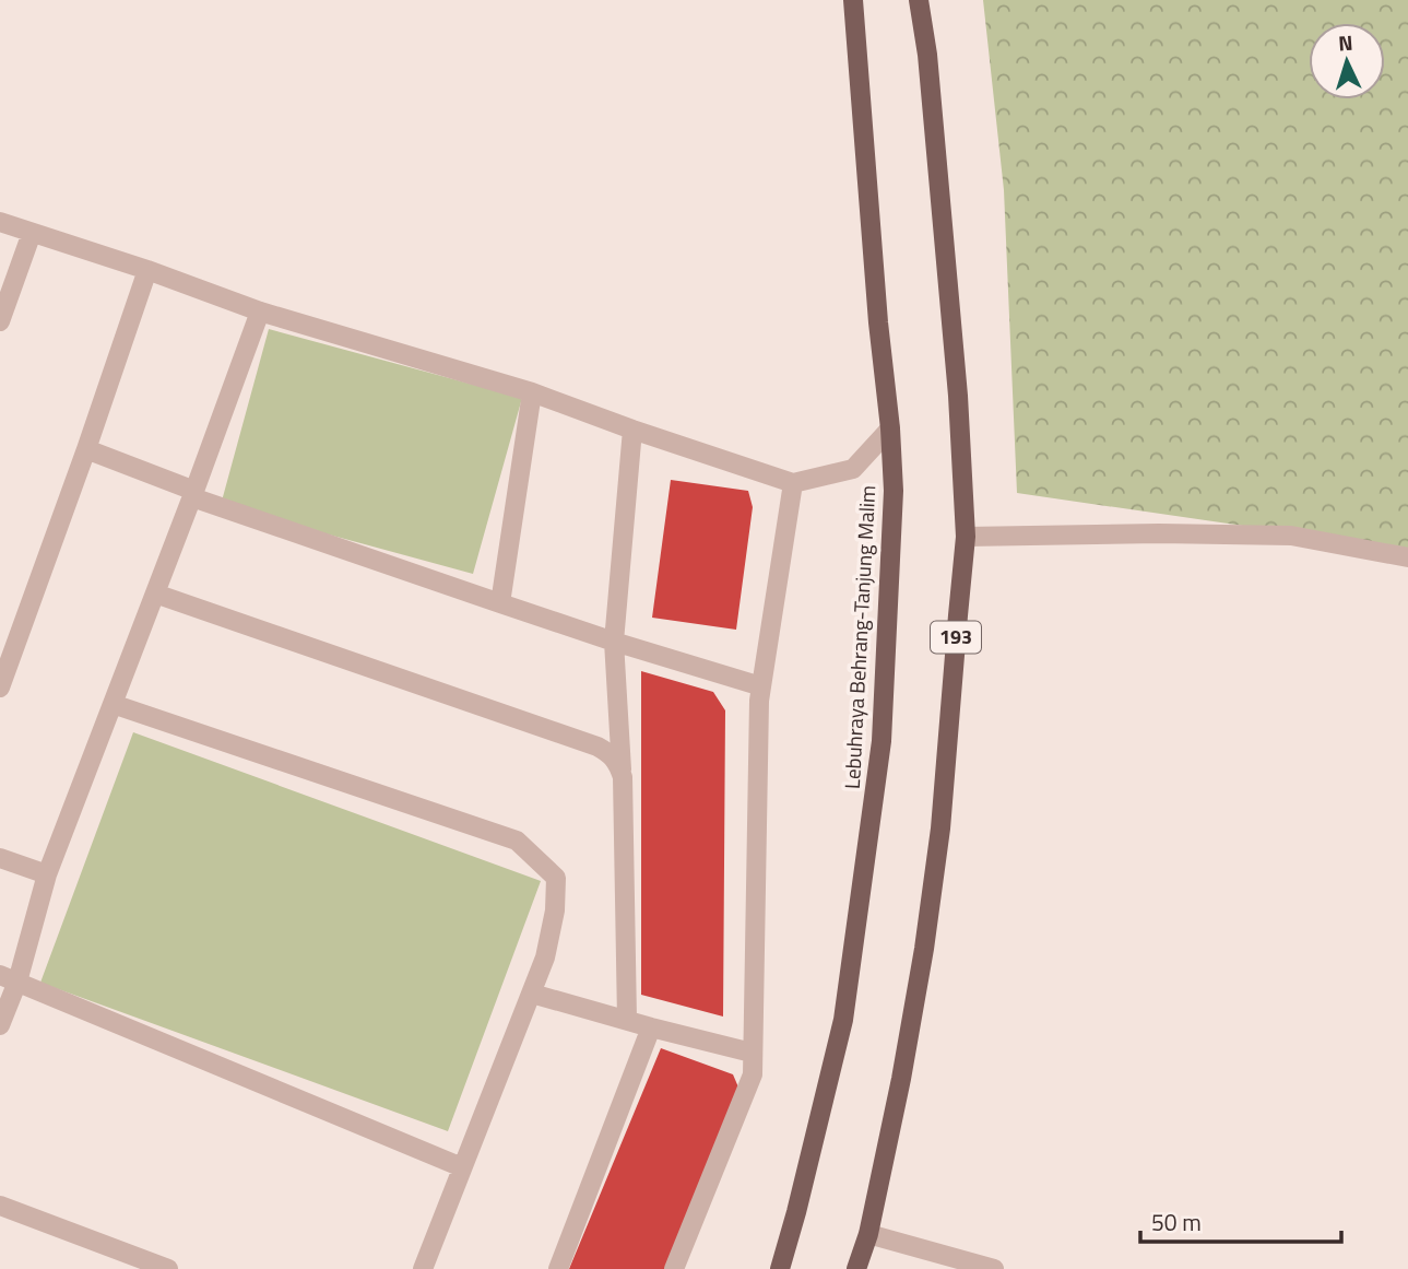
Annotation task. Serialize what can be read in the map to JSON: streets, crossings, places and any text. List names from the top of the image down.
{
  "streets": {
    "main road": ["Lebuhraya Behrang-Tanjung Malim", "193"]
  },
  "scale_bar": "50 m",
  "north": "top"
}
